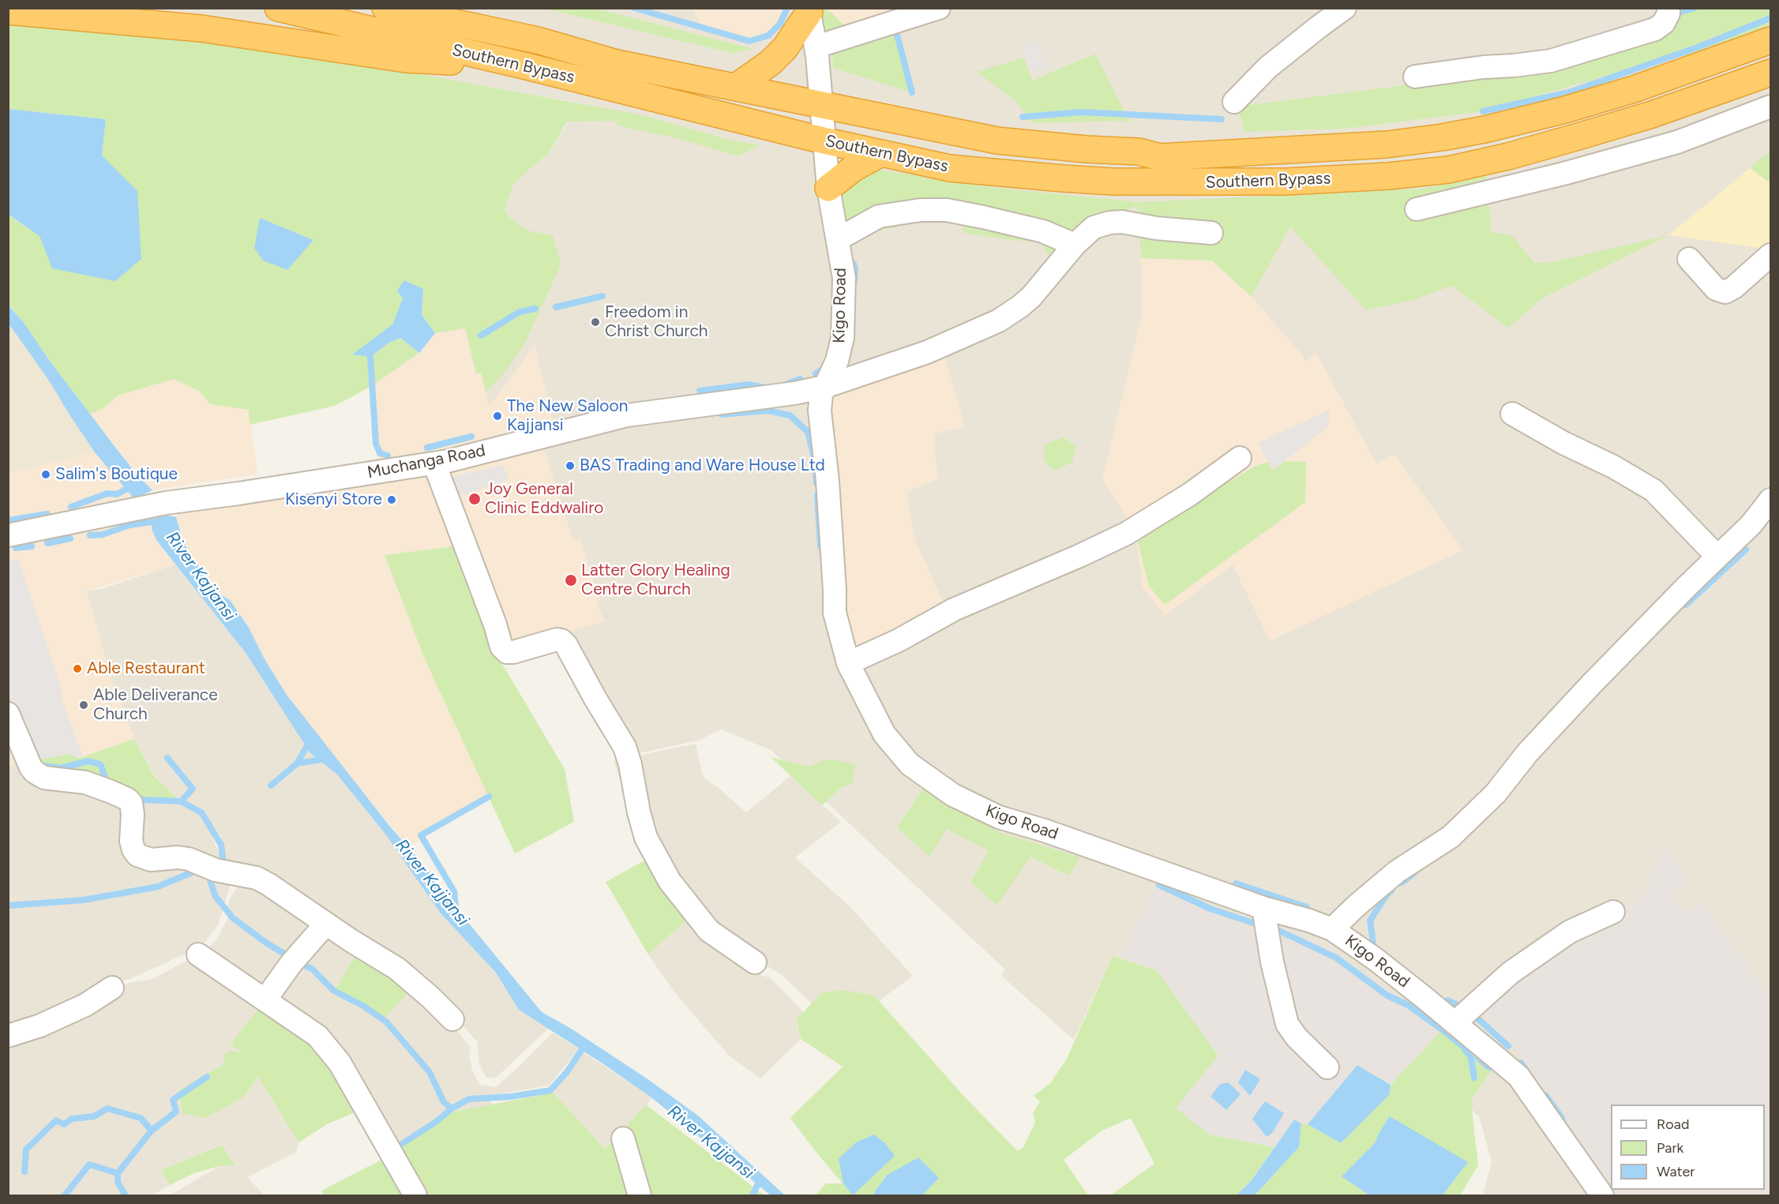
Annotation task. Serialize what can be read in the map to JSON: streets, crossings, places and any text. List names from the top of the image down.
{
  "streets": {
    "highway": ["Southern Bypass"],
    "street": ["Kigo Road", "Muchanga Road"]
  },
  "crossings": [
    ["Southern Bypass", "Kigo Road"],
    ["Kigo Road", "Muchanga Road"]
  ],
  "water": ["River Kajjansi"],
  "places": [
    "Freedom in Christ Church",
    "The New Saloon Kajjansi",
    "BAS Trading and Ware House Ltd",
    "Salim's Boutique",
    "Joy General Clinic Eddwaliro",
    "Kisenyi Store",
    "Latter Glory Healing Centre Church",
    "Able Restaurant",
    "Able Deliverance Church"
  ],
  "legend": ["Road", "Park", "Water"]
}
